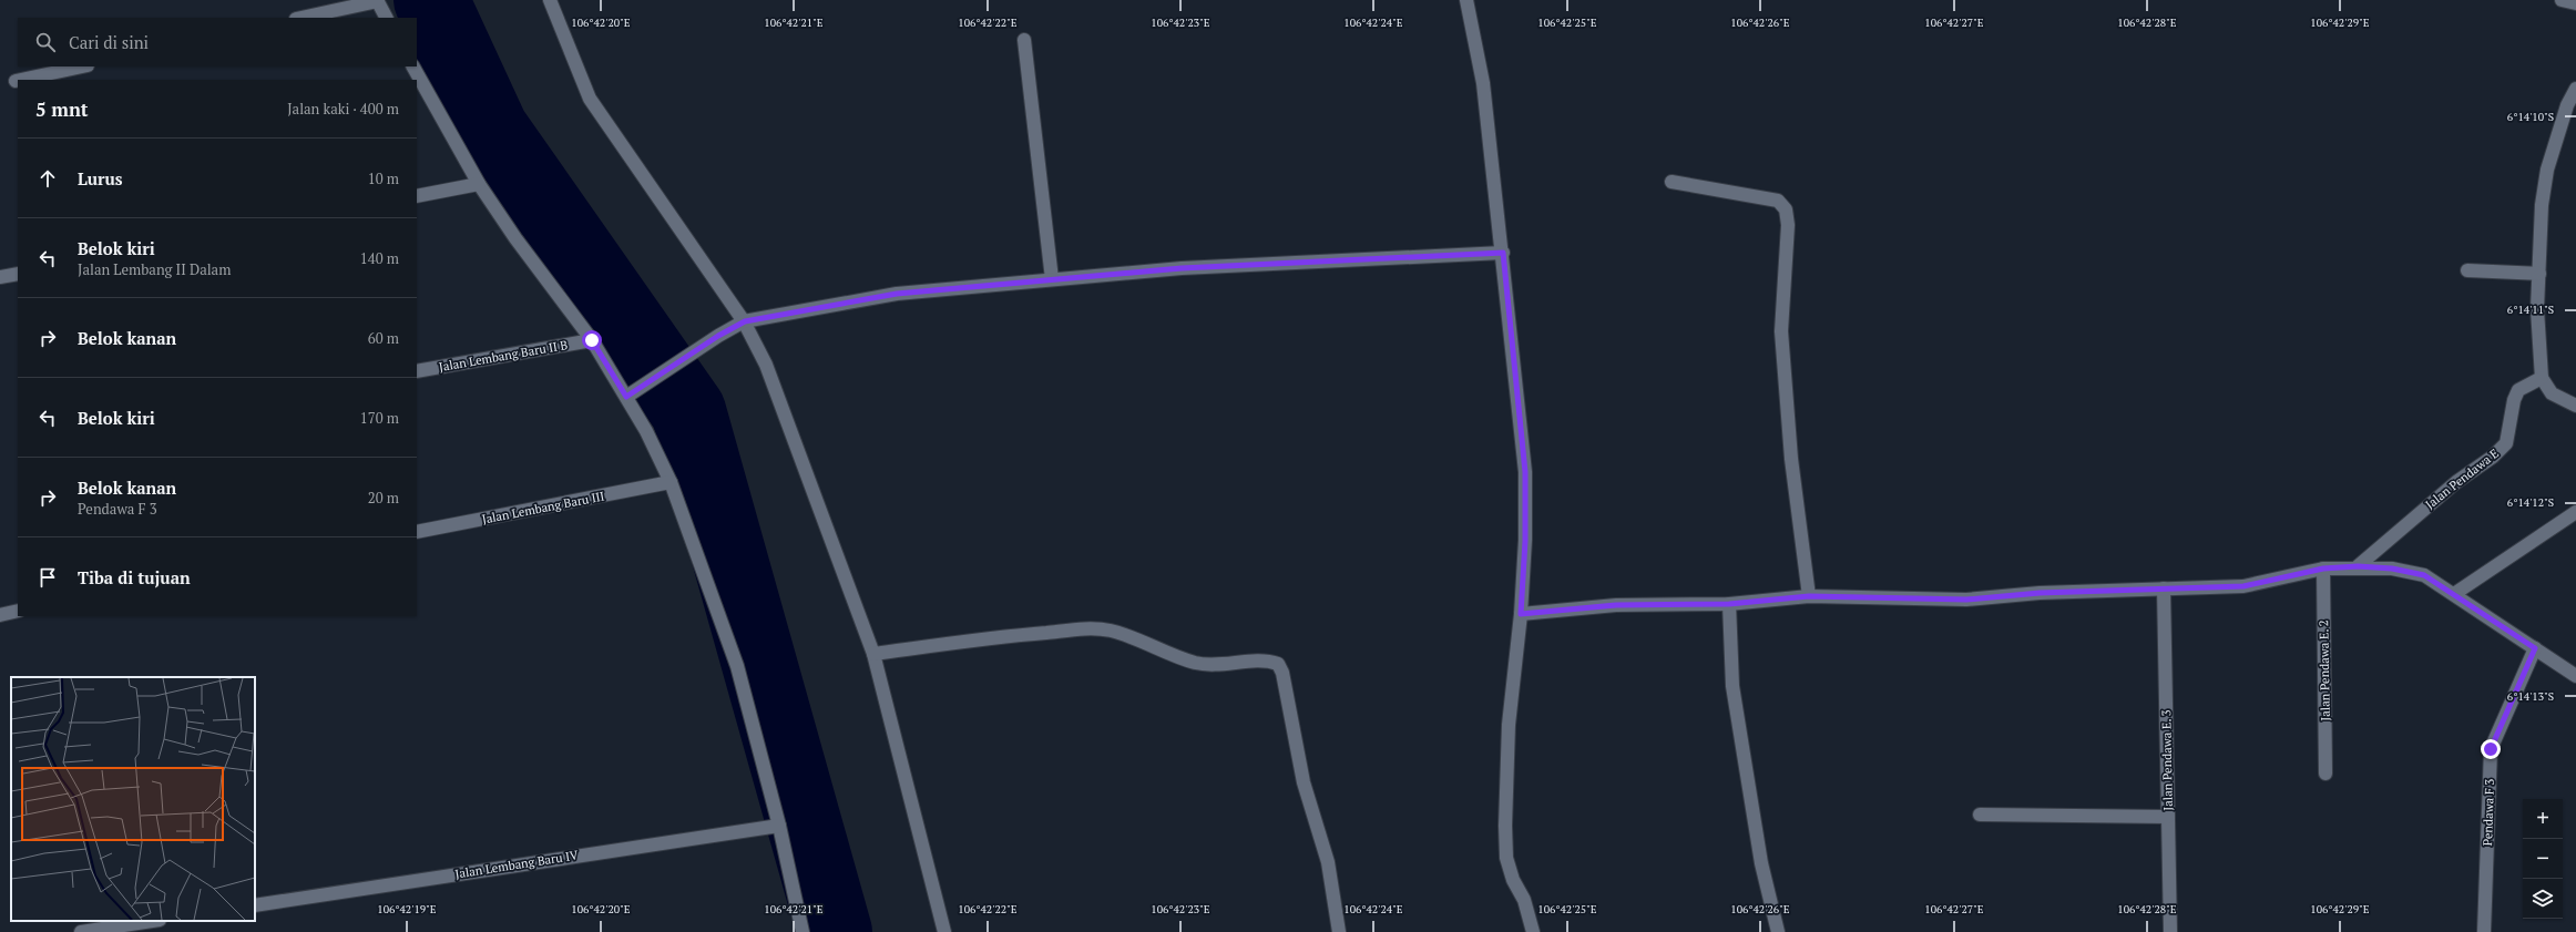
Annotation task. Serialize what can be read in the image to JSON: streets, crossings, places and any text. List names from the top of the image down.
{
  "streets": {
    "street": [
      "Jalan Lembang Baru II B",
      "Jalan Pendawa E",
      "Jalan Lembang Baru III",
      "Jalan Pendawa E. 2",
      "Jalan Pendawa E. 3",
      "Pendawa F 3",
      "Jalan Lembang Baru IV"
    ]
  },
  "page": {
    "search": "Cari di sini",
    "heading": ["5 mnt", "Jalan kaki · 400 m"],
    "list": [
      ["Lurus", "10 m"],
      ["Belok kiri", "Jalan Lembang II Dalam", "140 m"],
      ["Belok kanan", "60 m"],
      ["Belok kiri", "170 m"],
      ["Belok kanan", "Pendawa F 3", "20 m"],
      "Tiba di tujuan"
    ],
    "map_buttons": ["+", "−"]
  },
  "coordinates": [
    "106°42'20\"E",
    "106°42'21\"E",
    "106°42'22\"E",
    "106°42'23\"E",
    "106°42'24\"E",
    "106°42'25\"E",
    "106°42'26\"E",
    "106°42'27\"E",
    "106°42'28\"E",
    "106°42'29\"E",
    "6°14'10\"S",
    "6°14'11\"S",
    "6°14'12\"S",
    "6°14'13\"S",
    "106°42'19\"E"
  ]
}
